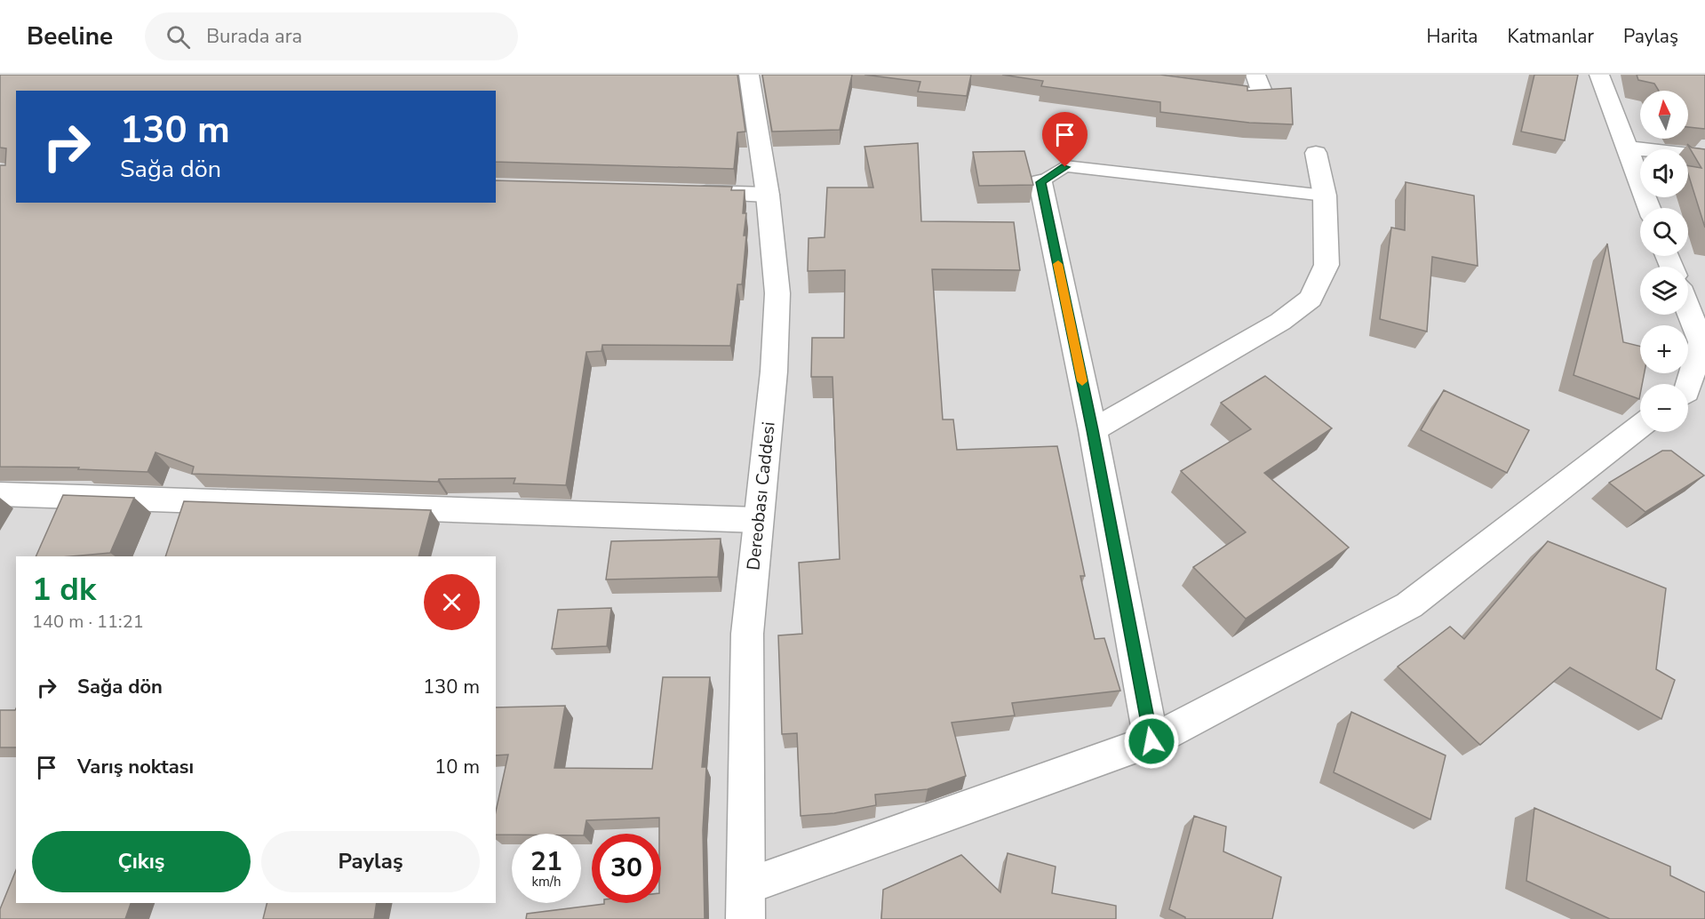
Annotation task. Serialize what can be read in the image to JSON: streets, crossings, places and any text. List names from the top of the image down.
{
  "streets": {
    "street": ["Dereobası Caddesi"]
  },
  "north": "top",
  "page": {
    "header": "Beeline",
    "search": "Burada ara",
    "nav": ["Harita", "Katmanlar", "Paylaş"],
    "map_buttons": ["+", "−"],
    "turn": ["130 m", "Sağa dön"],
    "heading": ["1 dk", "140 m · 11:21"],
    "list": [
      {
        "name": "Sağa dön",
        "value": "130 m"
      },
      {
        "name": "Varış noktası",
        "value": "10 m"
      }
    ],
    "buttons": ["Çıkış", "Paylaş"],
    "speed": "21 km/h",
    "limit": "30"
  }
}
